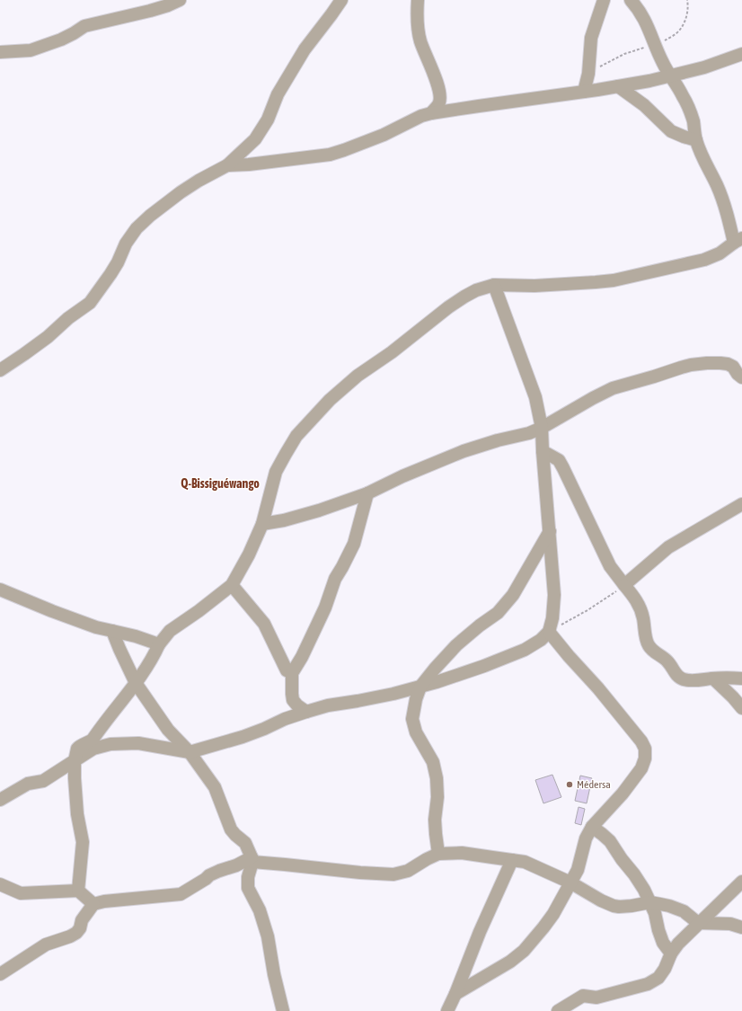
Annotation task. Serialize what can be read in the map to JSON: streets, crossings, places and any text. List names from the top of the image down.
{
  "districts": ["Q-Bissiguéwango"],
  "places": ["Médersa"]
}
